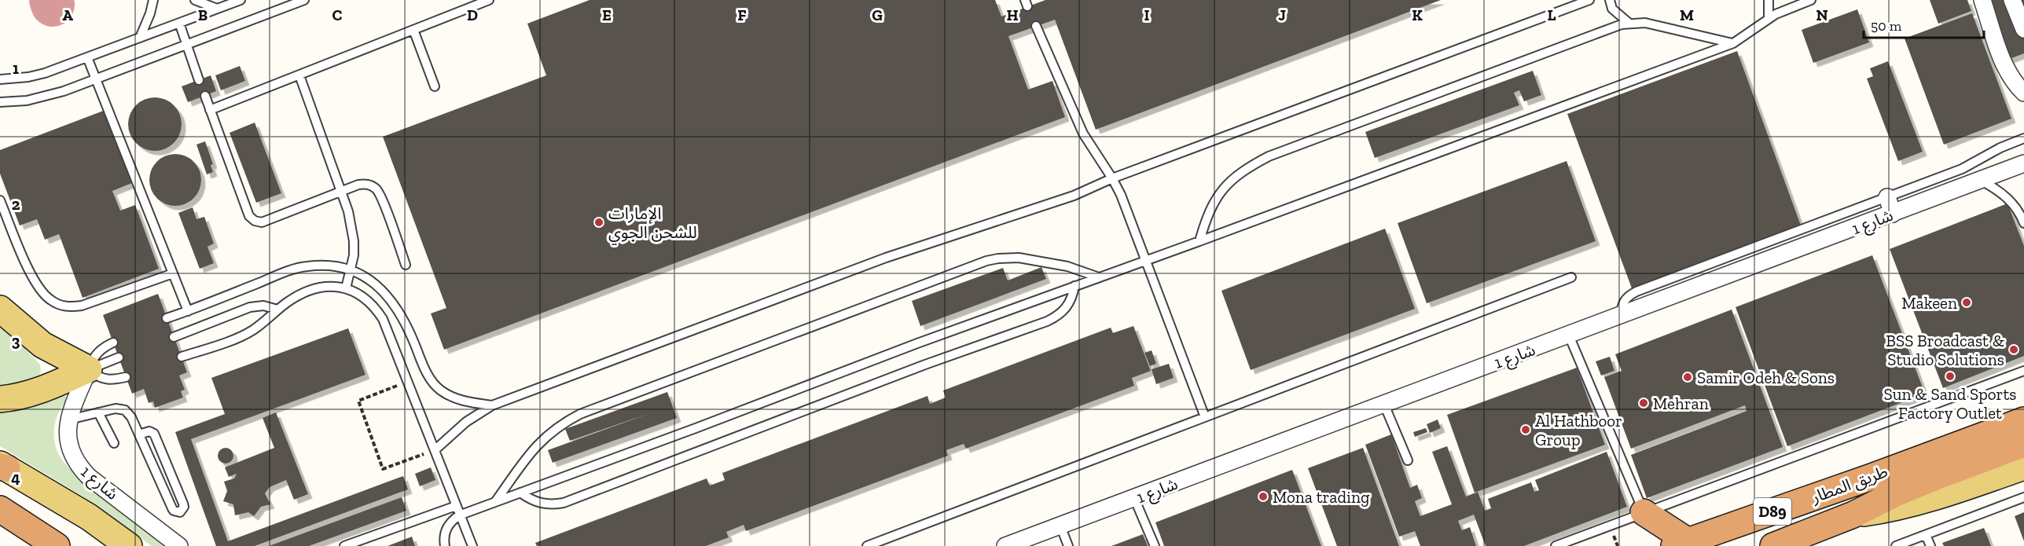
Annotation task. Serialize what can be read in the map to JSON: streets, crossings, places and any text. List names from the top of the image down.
{
  "streets": {
    "highway": ["طريق المطار", "D89"],
    "street": ["شارع 1"]
  },
  "places": [
    "الإمارات للشحن الجوي",
    "Makeen",
    "BSS Broadcast & Studio Solutions",
    "Sun & Sand Sports Factory Outlet",
    "Samir Odeh & Sons",
    "Mehran",
    "Al Hathboor Group",
    "Mona trading"
  ],
  "scale_bar": "50 m",
  "grid": {
    "columns": [
      "A",
      "B",
      "C",
      "D",
      "E",
      "F",
      "G",
      "H",
      "I",
      "J",
      "K",
      "L",
      "M",
      "N"
    ],
    "rows": [
      "1",
      "2",
      "3",
      "4"
    ]
  }
}
